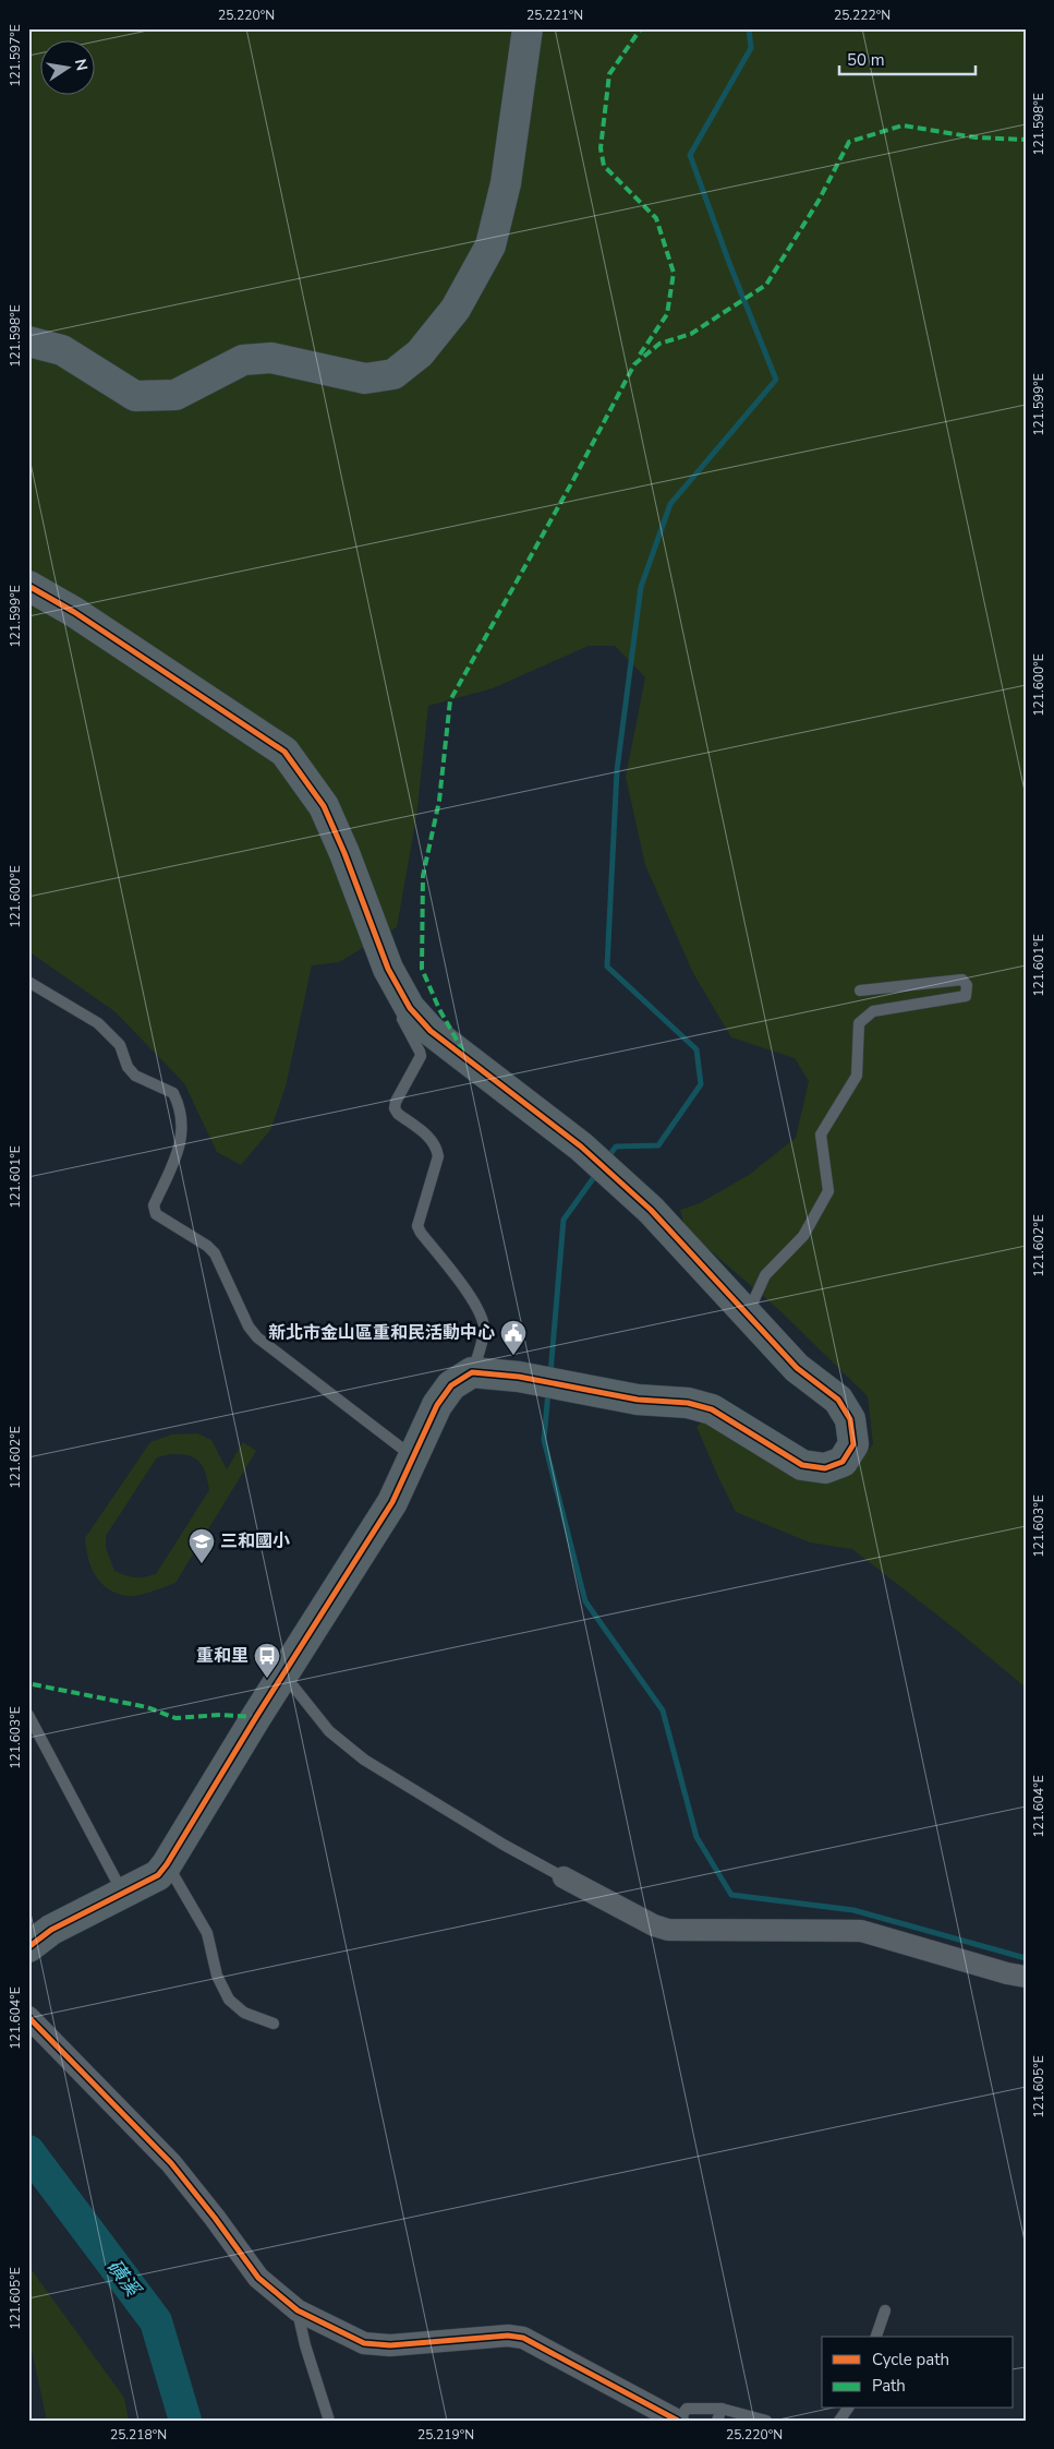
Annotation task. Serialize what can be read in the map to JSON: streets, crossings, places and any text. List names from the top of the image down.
{
  "water": ["磺溪"],
  "places": {
    "public building": ["新北市金山區重和民活動中心"],
    "school or university": ["三和國小"],
    "bus stop": ["重和里"]
  },
  "legend": ["Cycle path", "Path"],
  "scale_bar": "50 m",
  "north": "right",
  "coordinates": [
    "25.220°N",
    "25.221°N",
    "25.222°N",
    "121.597°E",
    "121.598°E",
    "121.599°E",
    "121.600°E",
    "121.601°E",
    "121.602°E",
    "121.603°E",
    "121.604°E",
    "121.605°E",
    "25.218°N",
    "25.219°N"
  ]
}
